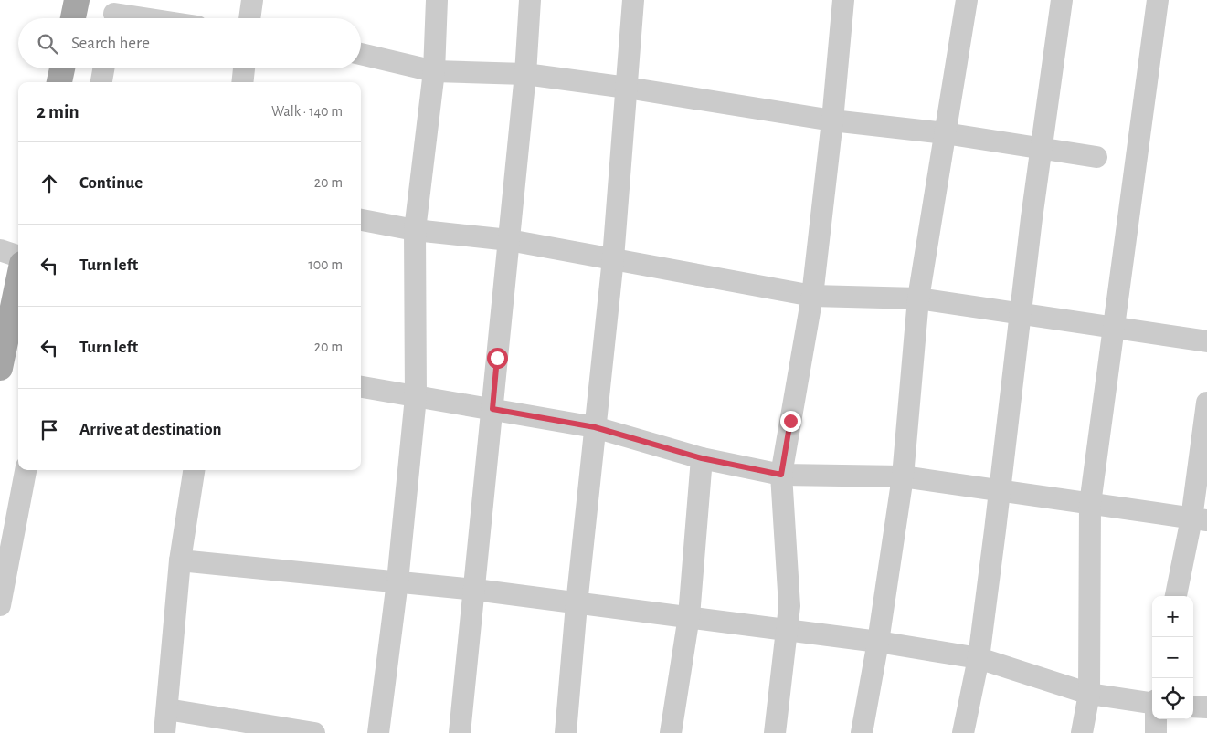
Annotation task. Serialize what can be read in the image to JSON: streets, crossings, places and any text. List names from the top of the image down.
{
  "page": {
    "search": "Search here",
    "heading": ["2 min", "Walk · 140 m"],
    "list": [
      ["Continue", "20 m"],
      ["Turn left", "100 m"],
      ["Turn left", "20 m"],
      "Arrive at destination"
    ],
    "map_buttons": ["+", "−"]
  }
}
